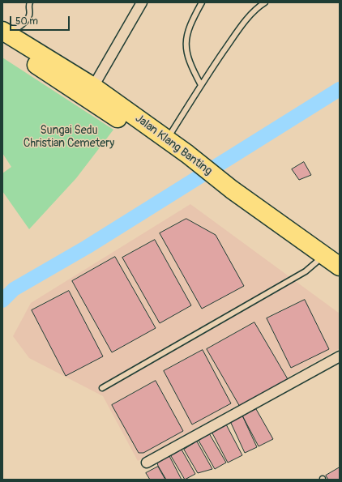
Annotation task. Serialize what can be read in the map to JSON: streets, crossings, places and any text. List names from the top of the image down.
{
  "streets": {
    "highway": ["Jalan Klang Banting"]
  },
  "parks": ["Sungai Sedu Christian Cemetery"],
  "scale_bar": "50 m"
}
